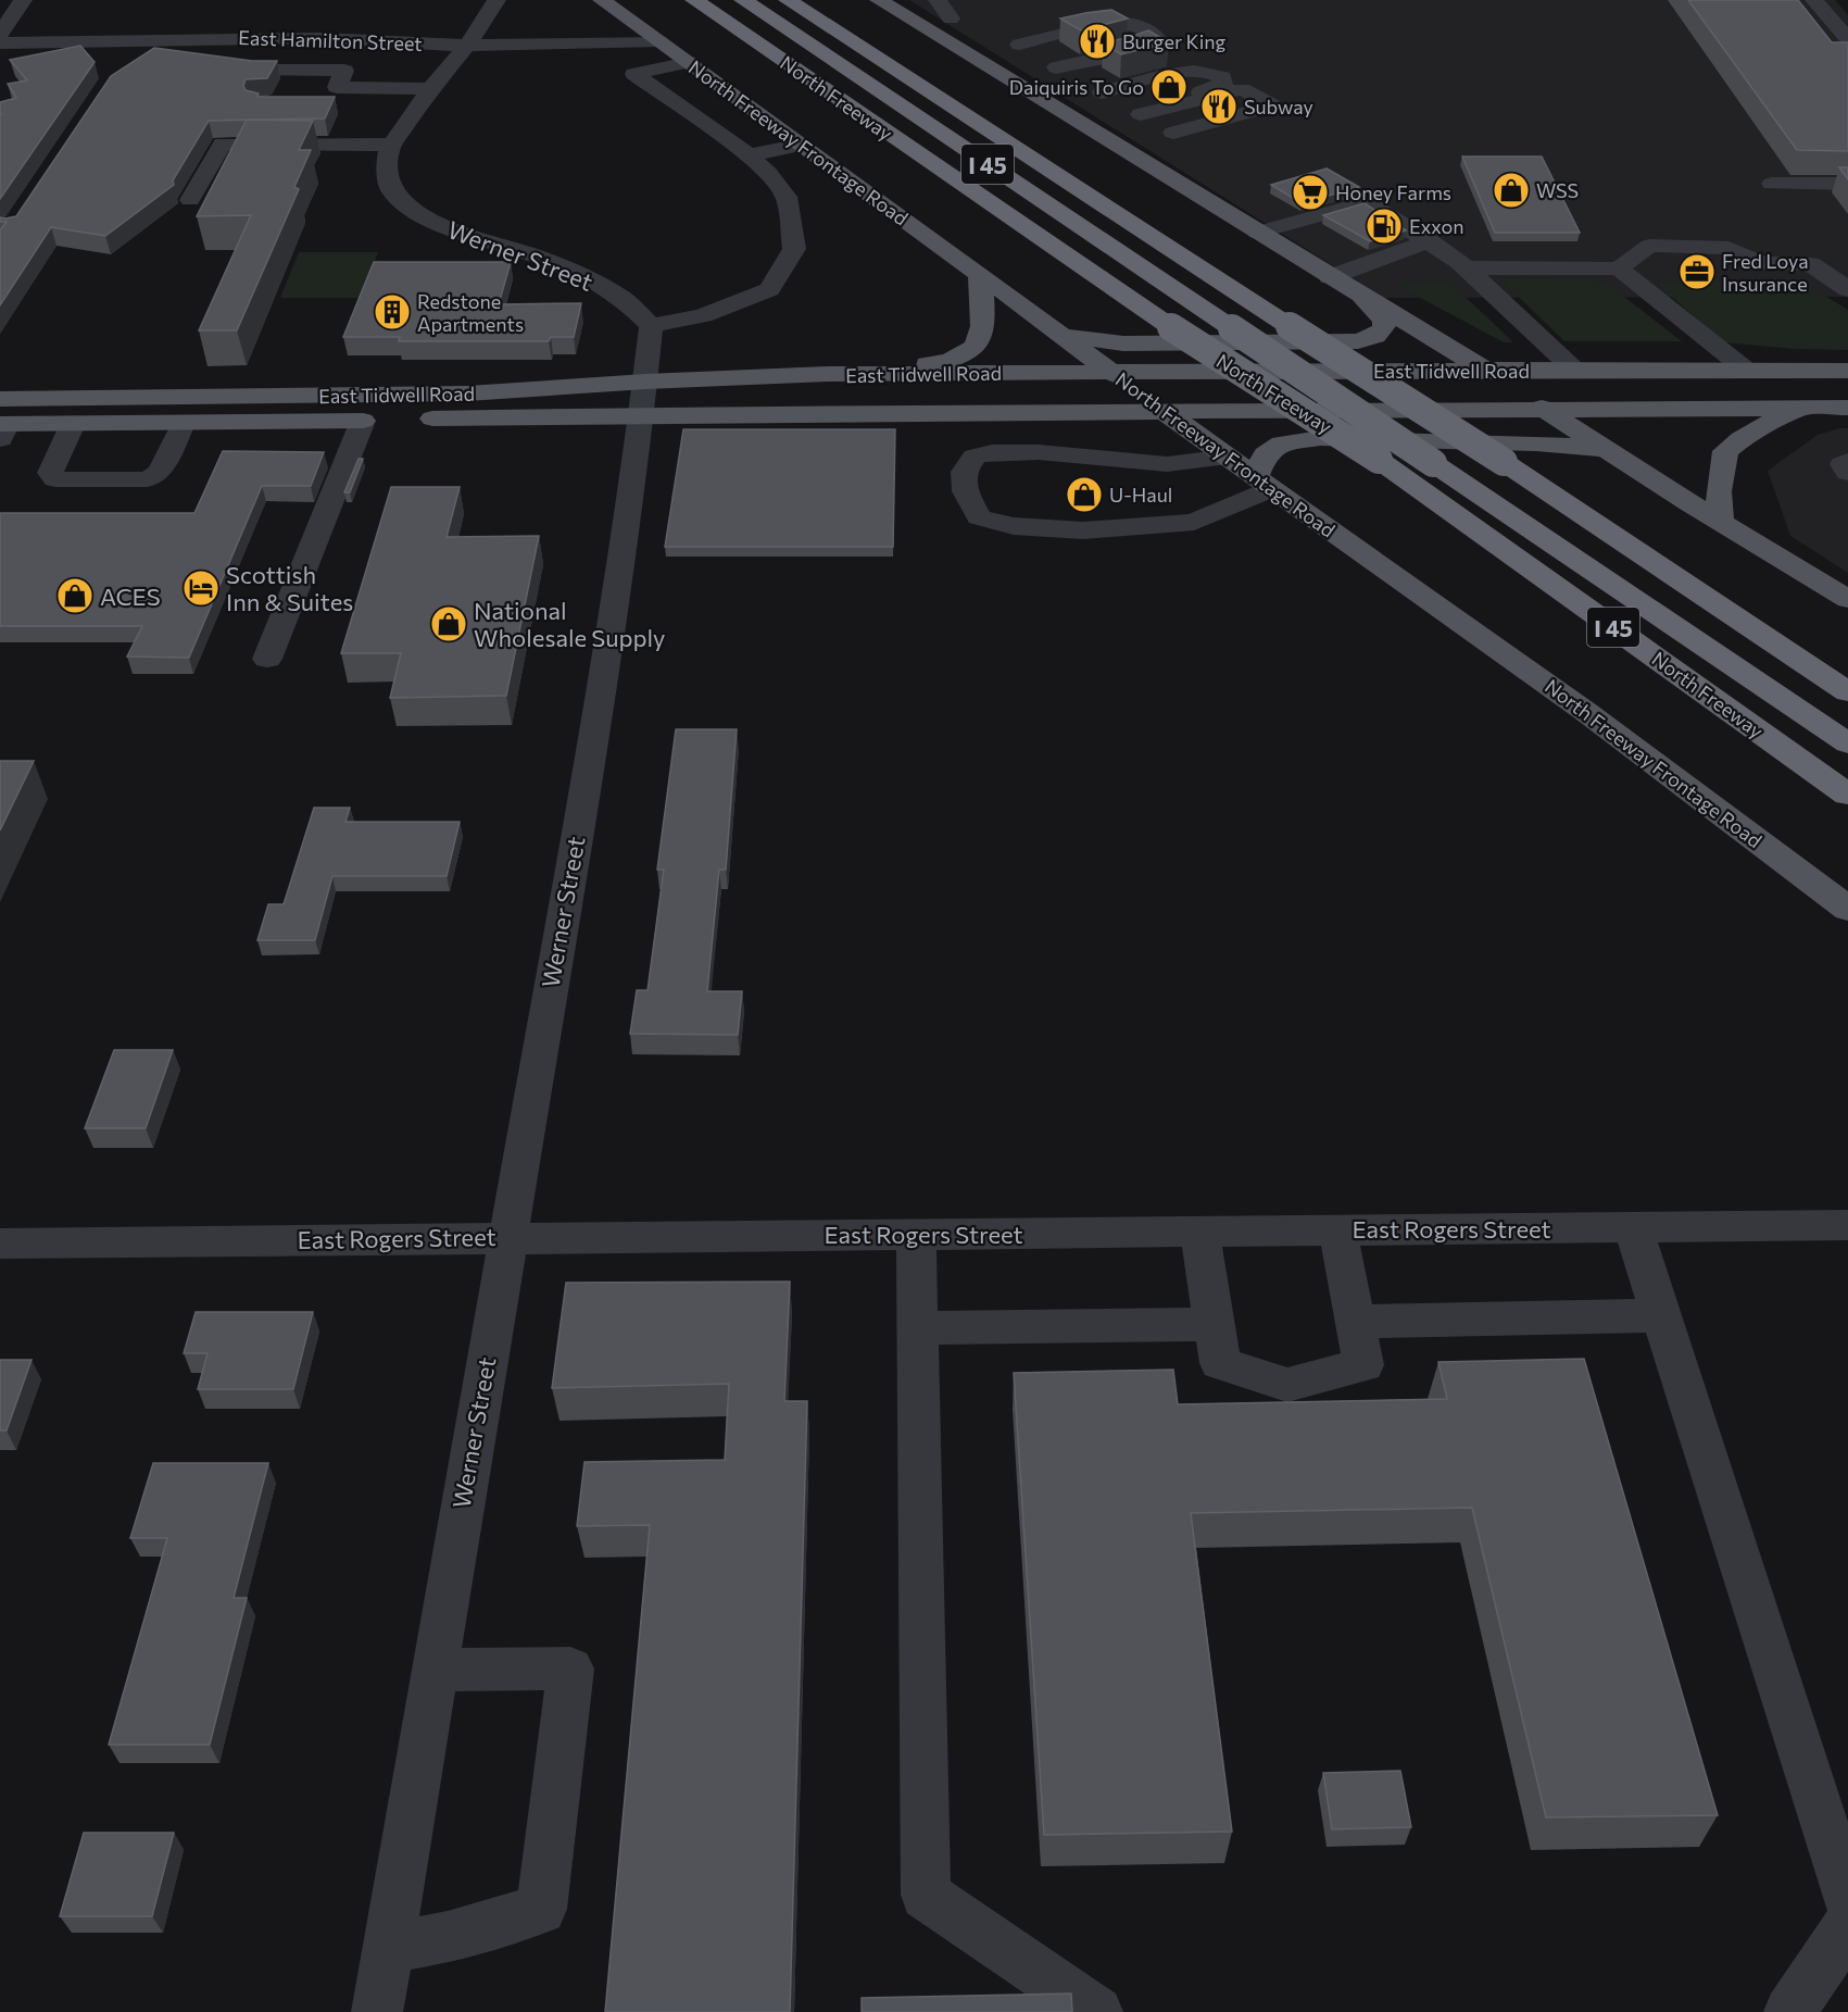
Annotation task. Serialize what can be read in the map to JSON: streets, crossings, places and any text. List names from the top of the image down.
{
  "streets": {
    "highway": ["North Freeway", "I 45"],
    "main road": ["North Freeway Frontage Road", "East Tidwell Road"],
    "street": ["East Hamilton Street", "Werner Street", "East Rogers Street"]
  },
  "crossings": [
    ["East Hamilton Street", "North Freeway Frontage Road"],
    ["North Freeway Frontage Road", "East Tidwell Road"],
    ["Werner Street", "East Tidwell Road"],
    ["Werner Street", "East Rogers Street"]
  ],
  "places": {
    "restaurant": ["Burger King", "Subway"],
    "shop": [
      "Daiquiris To Go",
      "WSS",
      "U-Haul",
      "ACES",
      "National Wholesale Supply"
    ],
    "supermarket": ["Honey Farms"],
    "fuel station": ["Exxon"],
    "office": ["Fred Loya Insurance"],
    "building": ["Redstone Apartments"],
    "hotel": ["Scottish Inn & Suites"]
  }
}
